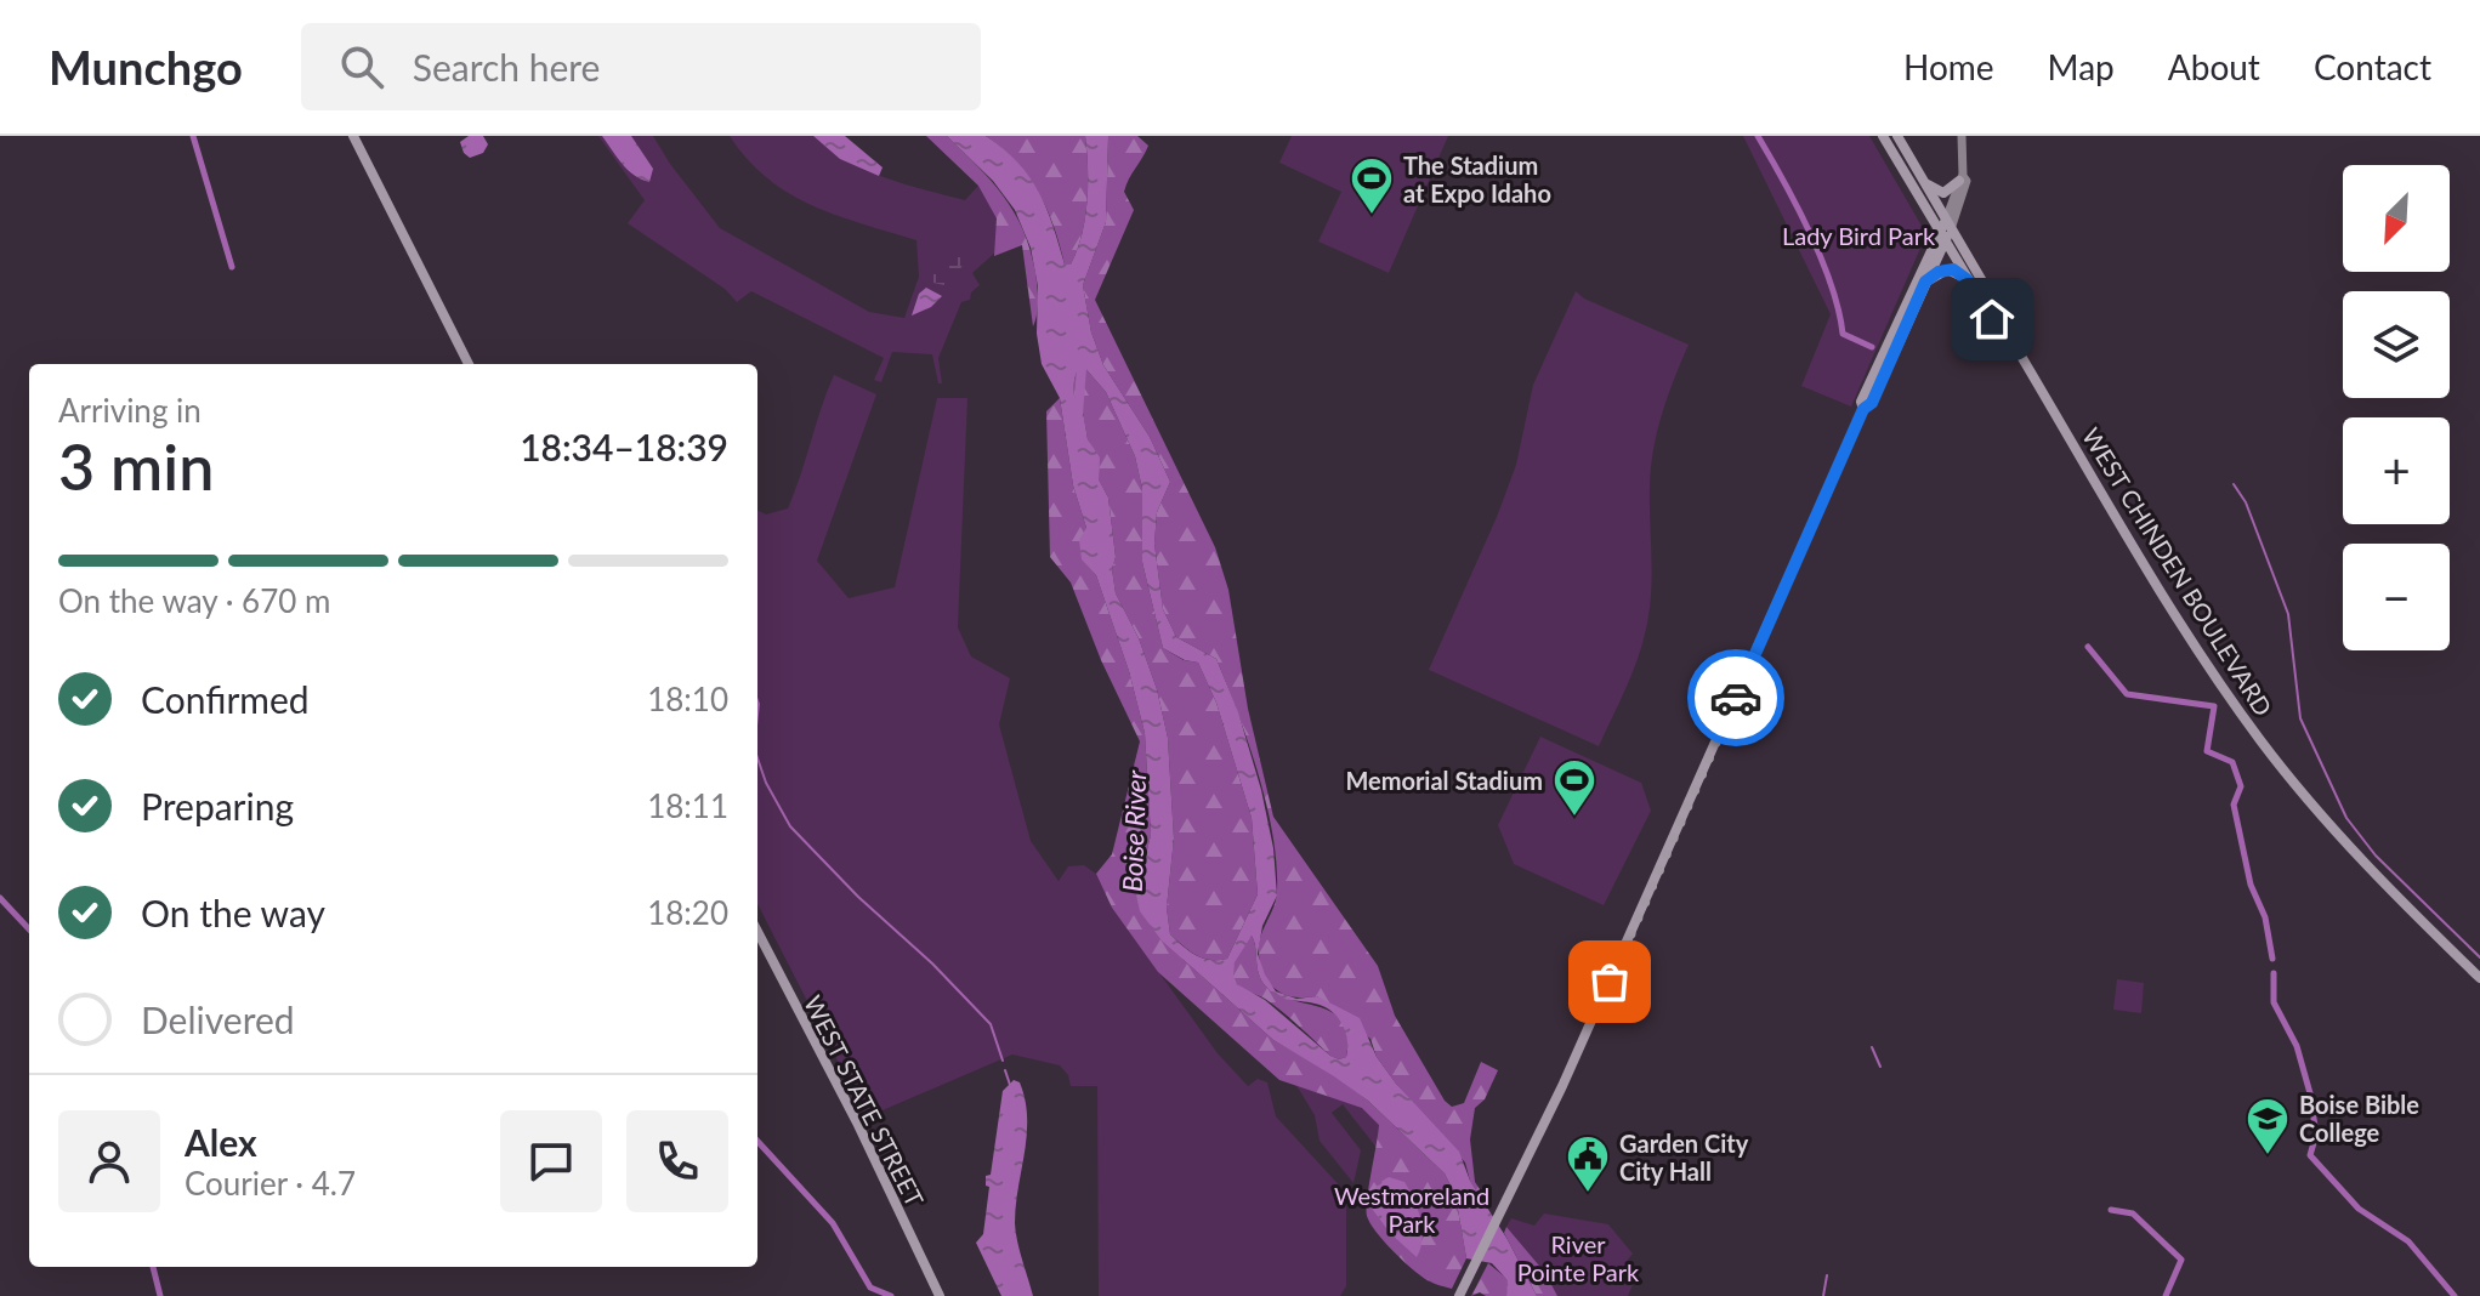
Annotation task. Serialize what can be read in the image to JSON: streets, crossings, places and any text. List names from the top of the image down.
{
  "streets": {
    "main road": ["WEST CHINDEN BOULEVARD", "WEST STATE STREET"]
  },
  "water": ["Boise River"],
  "parks": ["Lady Bird Park", "Westmoreland Park", "River Pointe Park"],
  "places": {
    "sports": ["The Stadium at Expo Idaho", "Memorial Stadium"],
    "school or university": ["Boise Bible College"],
    "public building": ["Garden City City Hall"]
  },
  "north": "bottom left",
  "page": {
    "header": "Munchgo",
    "search": "Search here",
    "nav": [
      "Home",
      "Map",
      "About",
      "Contact"
    ],
    "map_buttons": ["+", "−"],
    "heading": ["3 min", "Arriving in", "18:34–18:39"],
    "panel": ["Alex", "Courier · 4.7"],
    "bar": "On the way · 670 m",
    "list": [
      ["Confirmed", "18:10"],
      ["Preparing", "18:11"],
      ["On the way", "18:20"],
      "Delivered"
    ]
  }
}
